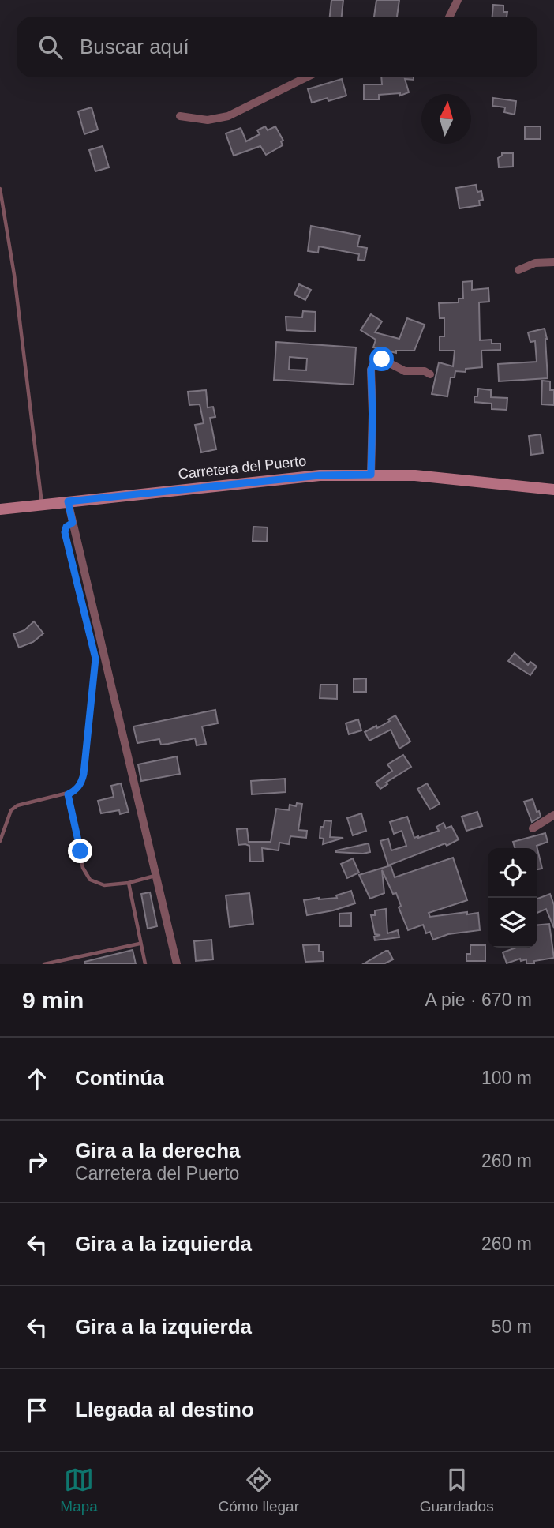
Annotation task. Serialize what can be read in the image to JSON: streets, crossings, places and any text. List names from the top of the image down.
{
  "streets": {
    "main road": ["Carretera del Puerto"]
  },
  "north": "top",
  "page": {
    "search": "Buscar aquí",
    "heading": ["9 min", "A pie · 670 m"],
    "list": [
      ["Continúa", "100 m"],
      ["Gira a la derecha", "Carretera del Puerto", "260 m"],
      ["Gira a la izquierda", "260 m"],
      ["Gira a la izquierda", "50 m"],
      "Llegada al destino"
    ],
    "nav": ["Mapa", "Cómo llegar", "Guardados"]
  }
}
